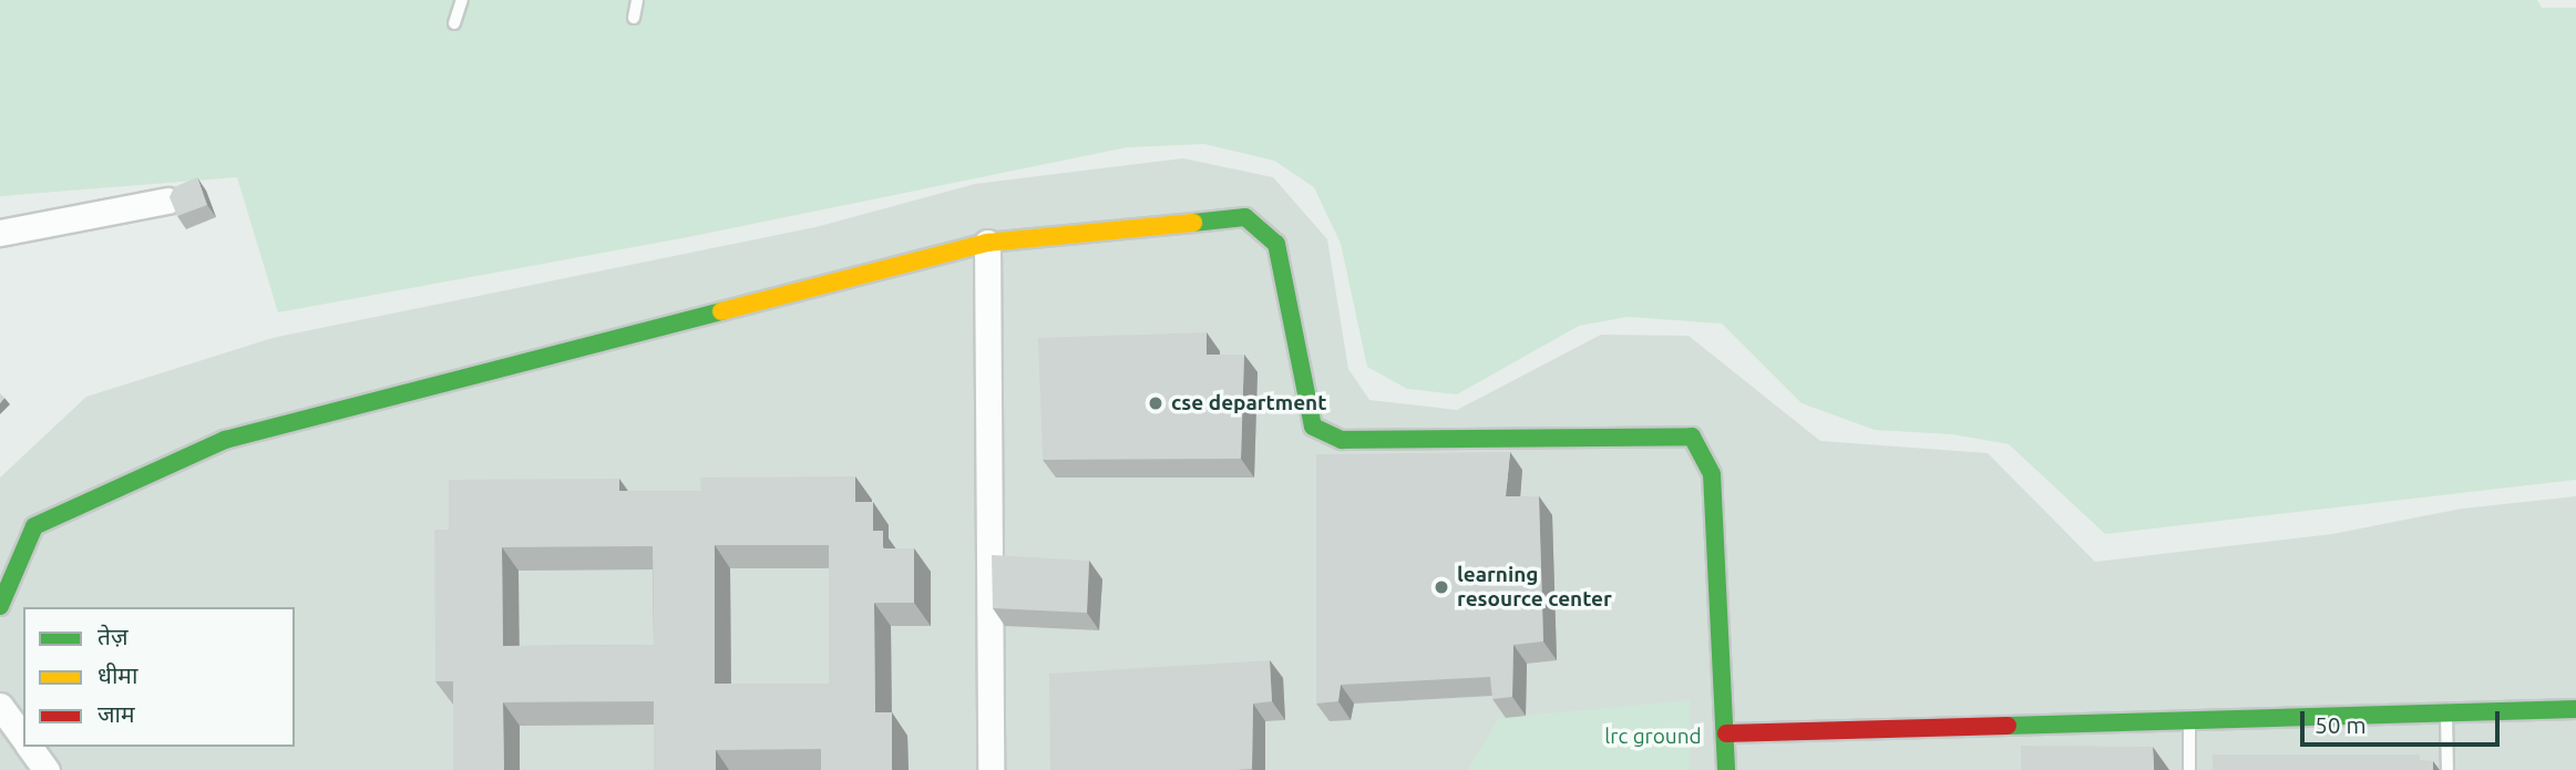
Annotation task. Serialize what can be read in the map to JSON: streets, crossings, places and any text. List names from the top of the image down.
{
  "parks": ["lrc ground"],
  "places": ["cse department", "learning resource center"],
  "legend": ["तेज़", "धीमा", "जाम"],
  "scale_bar": "50 m"
}
